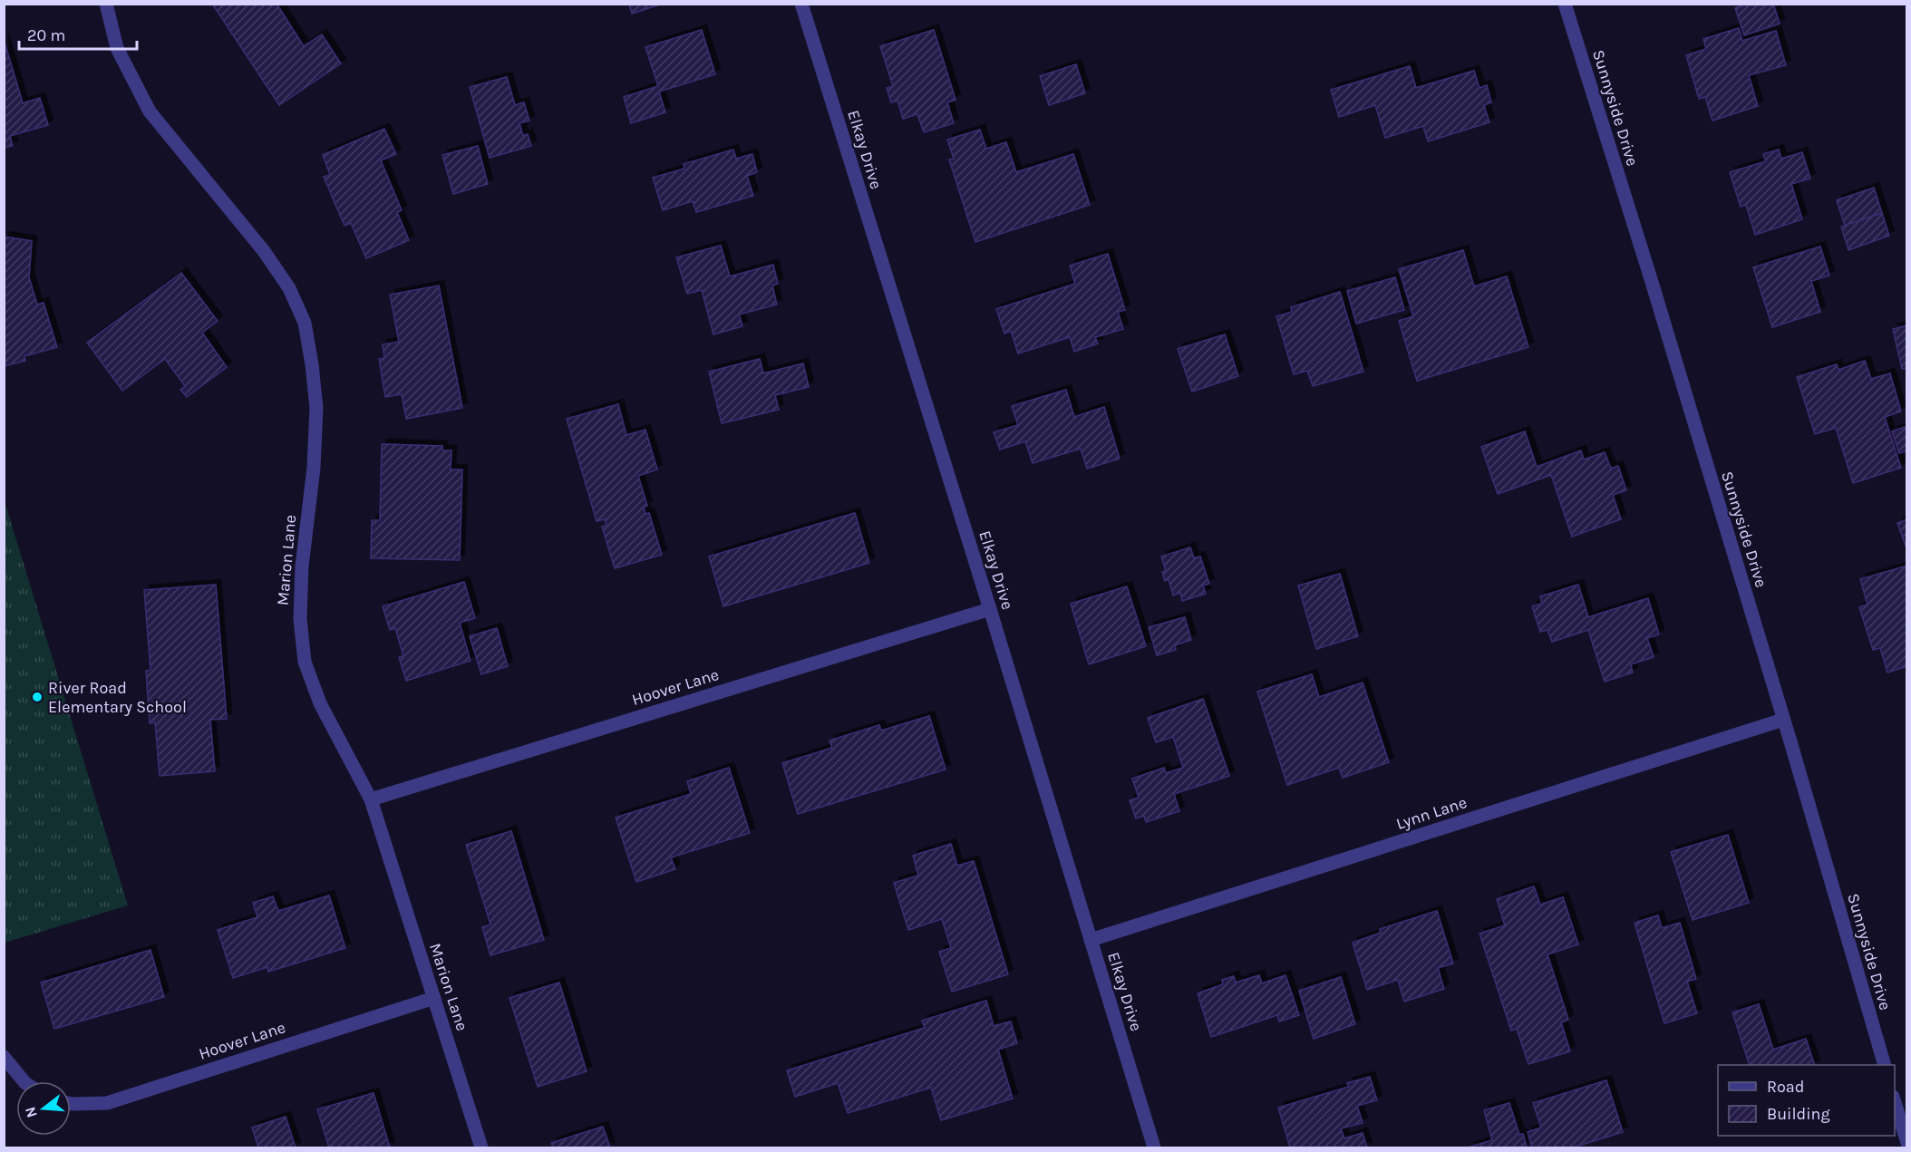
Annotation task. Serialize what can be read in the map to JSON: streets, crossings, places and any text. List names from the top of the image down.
{
  "streets": {
    "street": [
      "Sunnyside Drive",
      "Elkay Drive",
      "Marion Lane",
      "Hoover Lane",
      "Lynn Lane"
    ]
  },
  "crossings": [
    ["Sunnyside Drive", "Lynn Lane"],
    ["Elkay Drive", "Hoover Lane"],
    ["Elkay Drive", "Lynn Lane"],
    ["Marion Lane", "Hoover Lane"]
  ],
  "places": ["River Road Elementary School"],
  "legend": ["Road", "Building"],
  "scale_bar": "20 m",
  "north": "left"
}
